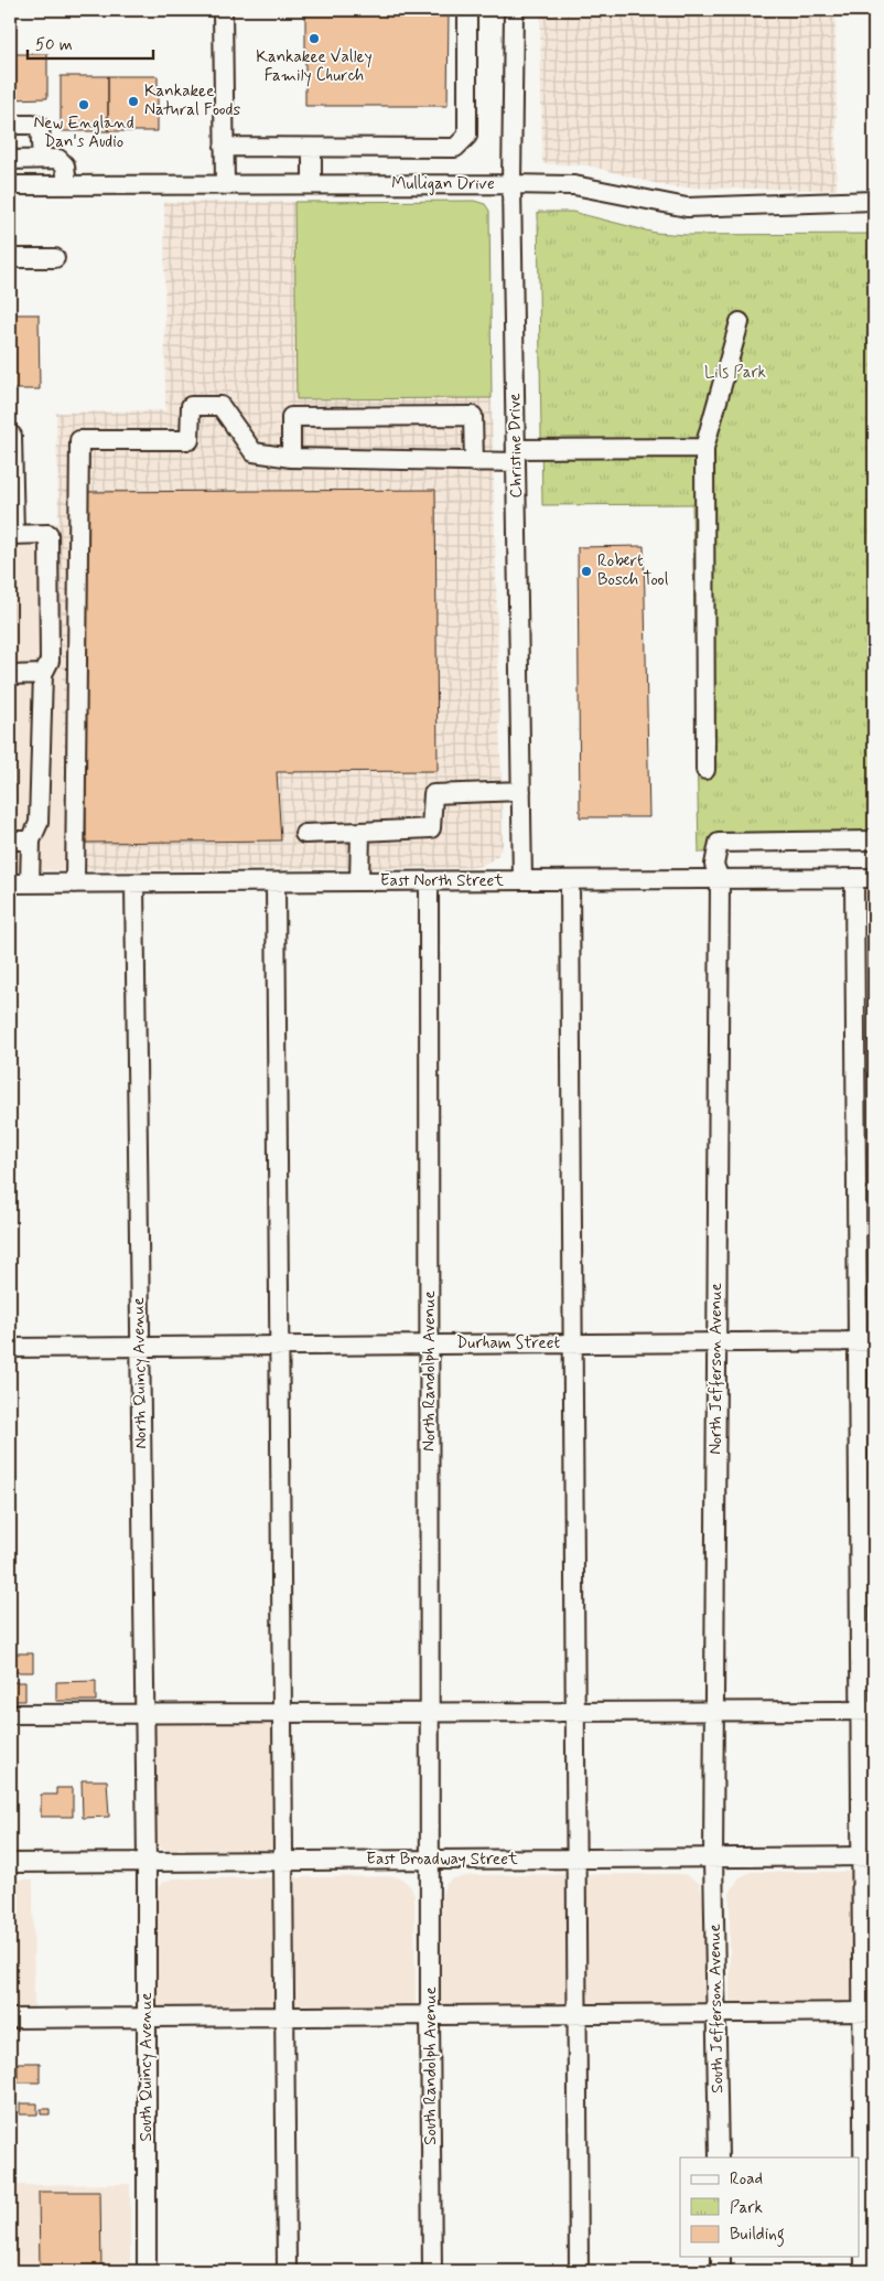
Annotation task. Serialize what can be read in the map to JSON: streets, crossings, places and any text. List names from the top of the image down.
{
  "streets": {
    "street": [
      "Mulligan Drive",
      "Christine Drive",
      "East North Street",
      "Durham Street",
      "North Jefferson Avenue",
      "North Randolph Avenue",
      "North Quincy Avenue",
      "East Broadway Street",
      "South Jefferson Avenue",
      "South Randolph Avenue",
      "South Quincy Avenue"
    ]
  },
  "crossings": [
    ["Mulligan Drive", "Christine Drive"],
    ["Christine Drive", "East North Street"],
    ["East North Street", "North Jefferson Avenue"],
    ["East North Street", "North Randolph Avenue"],
    ["East North Street", "North Quincy Avenue"],
    ["Durham Street", "North Jefferson Avenue"],
    ["Durham Street", "North Randolph Avenue"],
    ["Durham Street", "North Quincy Avenue"],
    ["North Jefferson Avenue", "East Broadway Street"],
    ["North Jefferson Avenue", "South Jefferson Avenue"],
    ["North Randolph Avenue", "East Broadway Street"],
    ["North Randolph Avenue", "South Randolph Avenue"],
    ["North Quincy Avenue", "East Broadway Street"],
    ["North Quincy Avenue", "South Quincy Avenue"],
    ["East Broadway Street", "South Jefferson Avenue"],
    ["East Broadway Street", "South Randolph Avenue"],
    ["East Broadway Street", "South Quincy Avenue"]
  ],
  "parks": ["Lils Park"],
  "places": [
    "Kankakee Valley Family Church",
    "Kankakee Natural Foods",
    "New England Dan's Audio",
    "Robert Bosch Tool"
  ],
  "legend": ["Road", "Park", "Building"],
  "scale_bar": "50 m"
}
